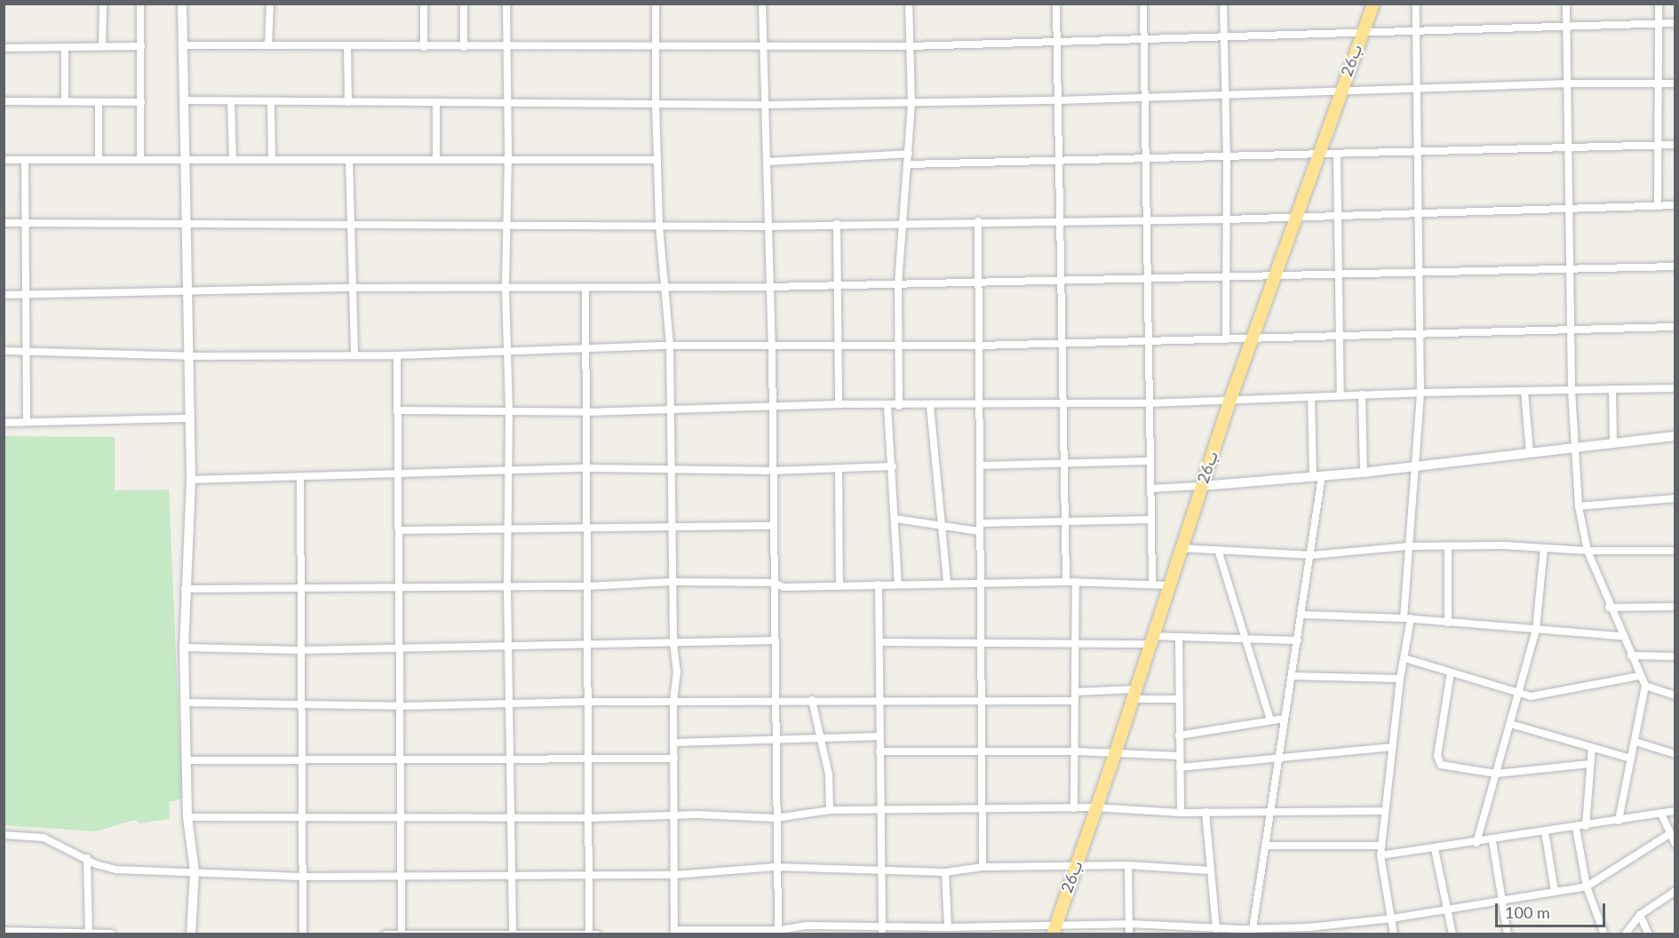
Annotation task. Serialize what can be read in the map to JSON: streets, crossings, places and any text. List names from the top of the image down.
{
  "streets": {
    "highway": ["26ب"]
  },
  "scale_bar": "100 m"
}
